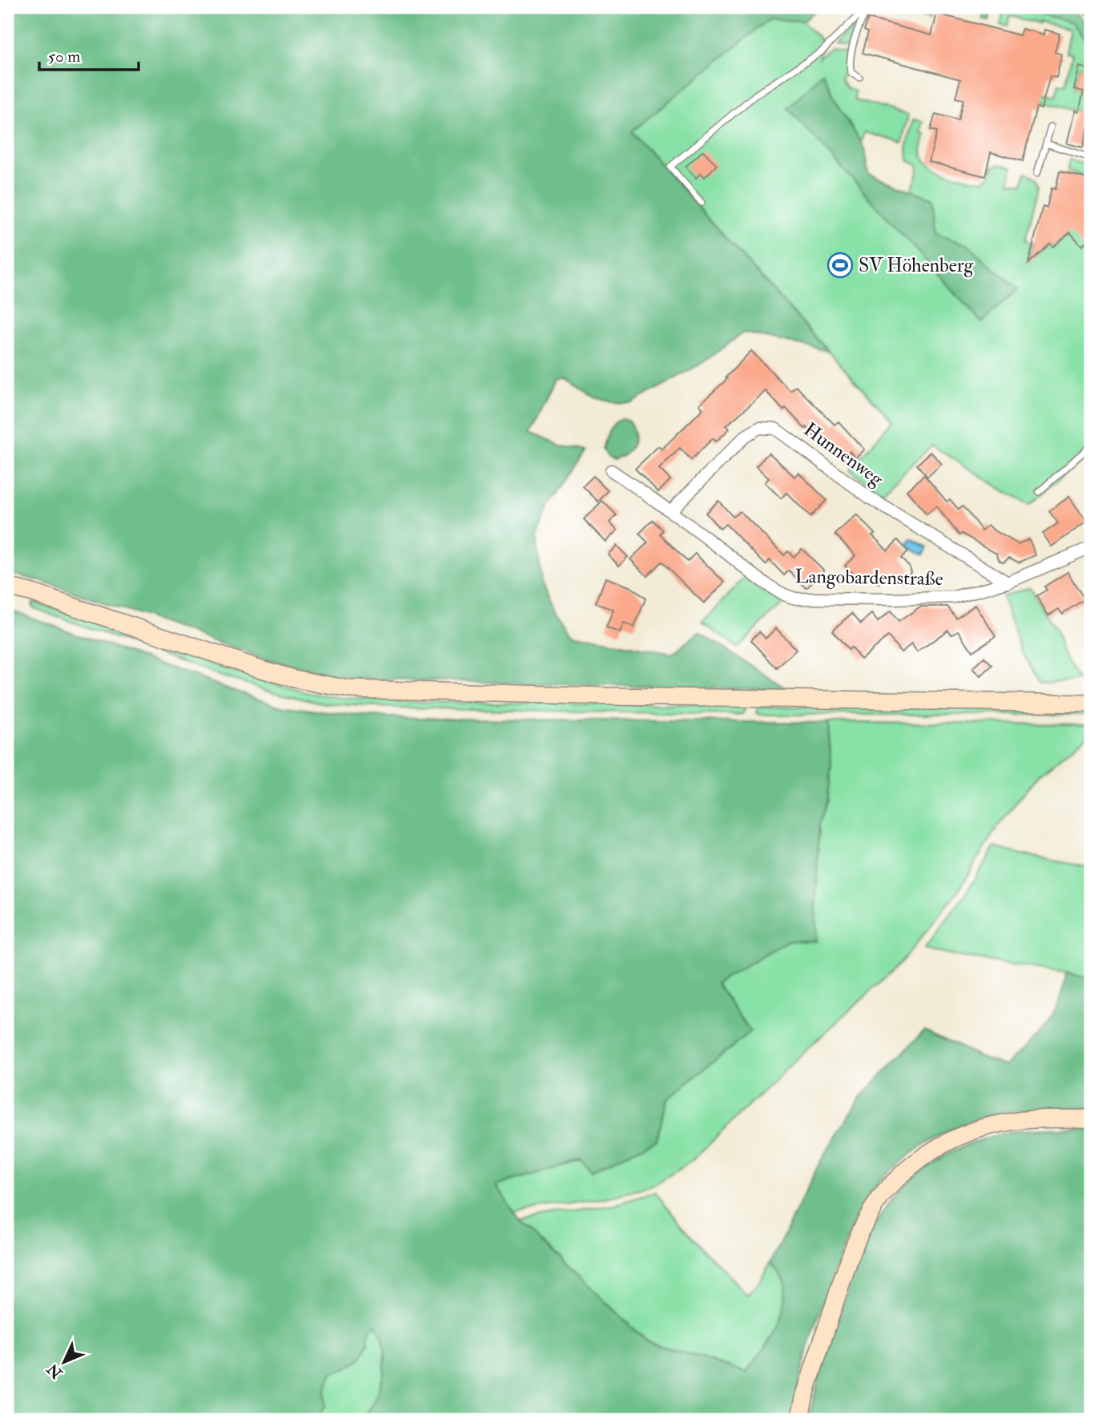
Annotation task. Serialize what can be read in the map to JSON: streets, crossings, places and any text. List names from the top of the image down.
{
  "streets": {
    "street": ["Hunnenweg", "Langobardenstraße"]
  },
  "crossings": [
    ["Hunnenweg", "Langobardenstraße"]
  ],
  "places": {
    "sports": ["SV Höhenberg"]
  },
  "scale_bar": "50 m",
  "north": "bottom left"
}
